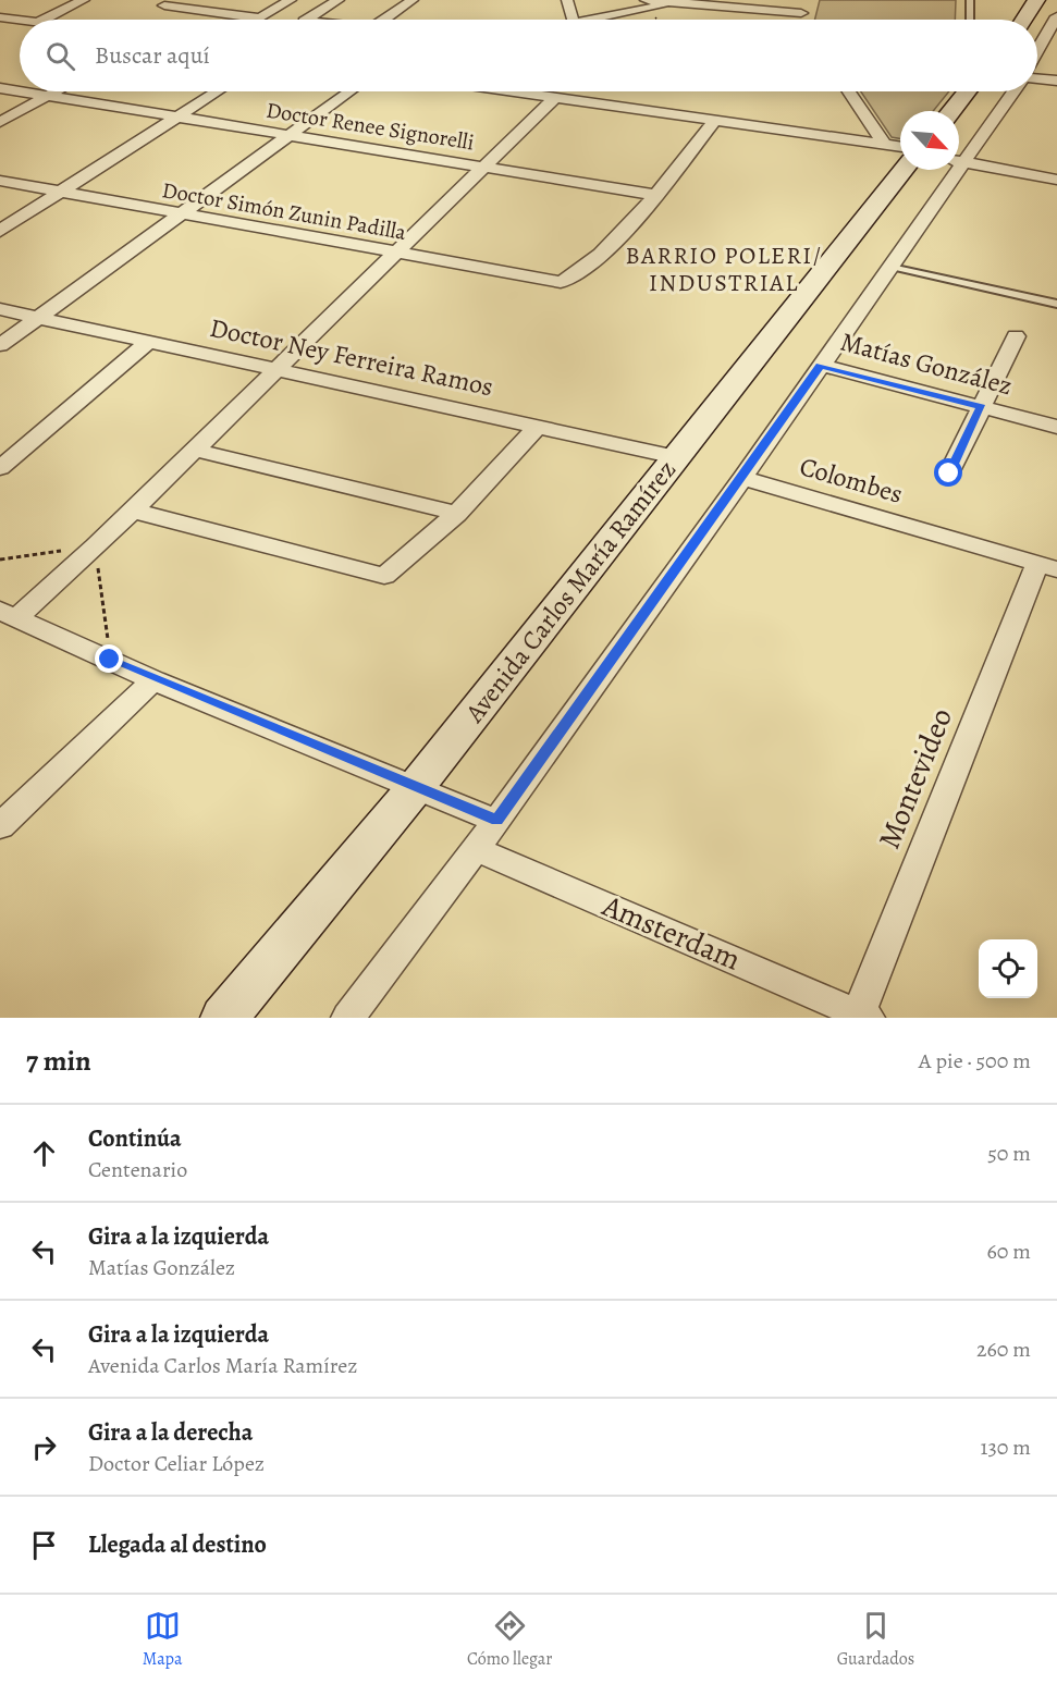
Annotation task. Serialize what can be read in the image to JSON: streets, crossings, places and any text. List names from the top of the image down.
{
  "streets": {
    "street": [
      "Doctor Renee Signorelli",
      "Doctor Simón Zunin Padilla",
      "Doctor Ney Ferreira Ramos",
      "Matías González",
      "Colombes",
      "Avenida Carlos María Ramírez",
      "Montevideo",
      "Amsterdam"
    ]
  },
  "crossings": [
    ["Doctor Renee Signorelli", "Doctor Simón Zunin Padilla"],
    ["Doctor Ney Ferreira Ramos", "Avenida Carlos María Ramírez"],
    ["Colombes", "Montevideo"],
    ["Montevideo", "Amsterdam"]
  ],
  "districts": ["BARRIO POLERI/ INDUSTRIAL"],
  "north": "bottom right",
  "page": {
    "search": "Buscar aquí",
    "heading": ["7 min", "A pie · 500 m"],
    "list": [
      ["Continúa", "Centenario", "50 m"],
      ["Gira a la izquierda", "Matías González", "60 m"],
      ["Gira a la izquierda", "Avenida Carlos María Ramírez", "260 m"],
      ["Gira a la derecha", "Doctor Celiar López", "130 m"],
      "Llegada al destino"
    ],
    "nav": ["Mapa", "Cómo llegar", "Guardados"]
  }
}
